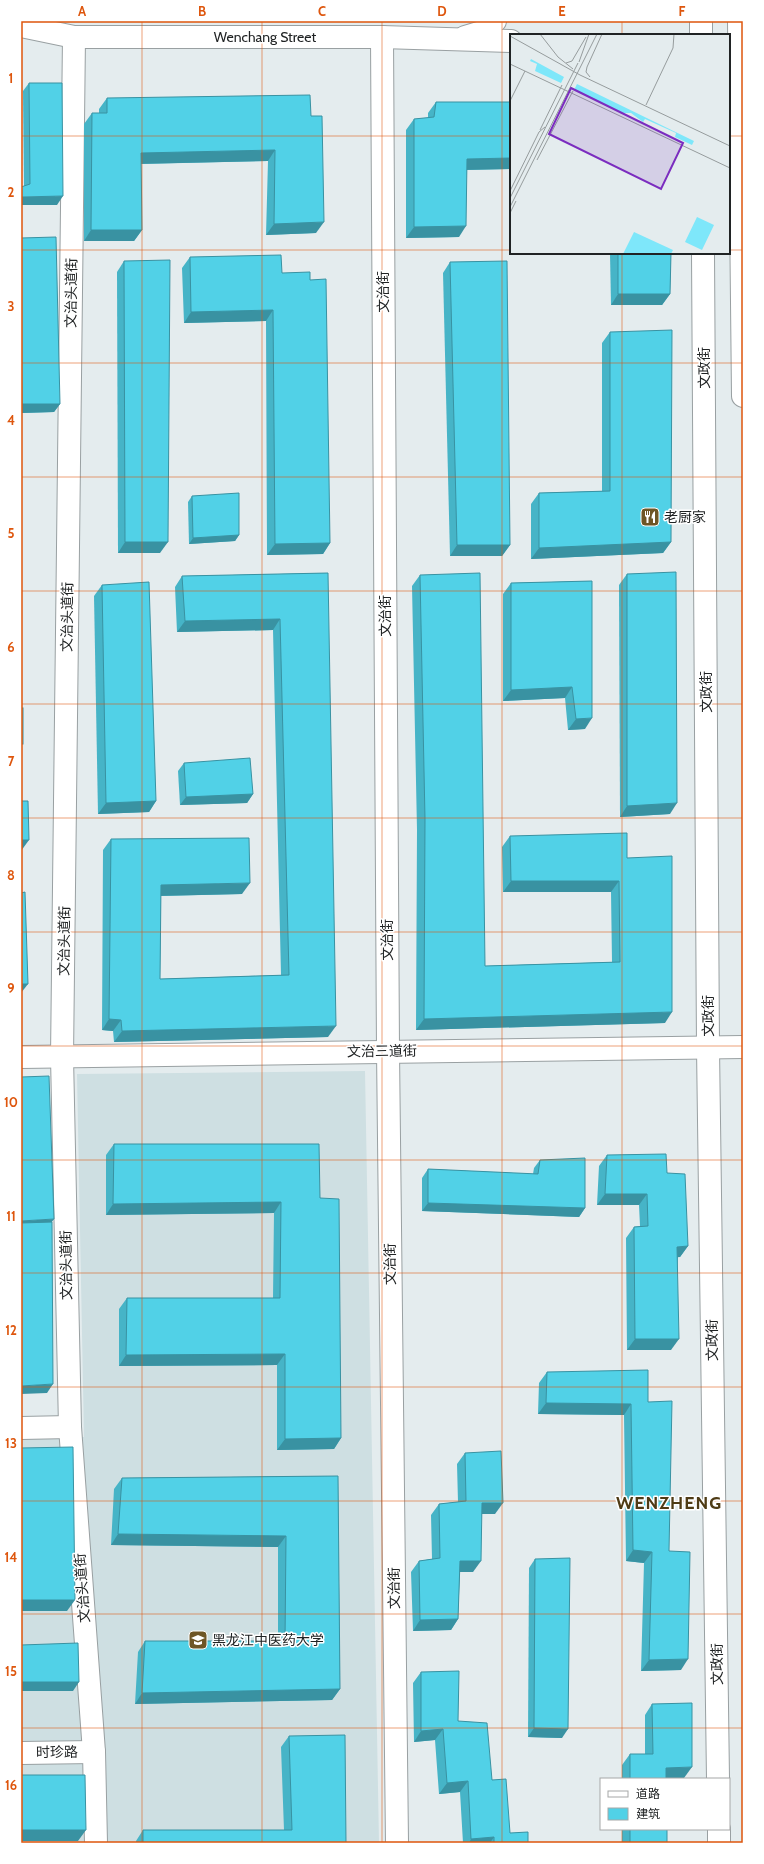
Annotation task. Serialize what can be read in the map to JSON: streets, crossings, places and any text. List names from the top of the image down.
{
  "streets": {
    "street": [
      "Wenchang Street",
      "文治街",
      "文治头道街",
      "文政街",
      "文治三道街",
      "时珍路"
    ]
  },
  "crossings": [
    ["Wenchang Street", "文治街"],
    ["Wenchang Street", "文治头道街"],
    ["文治街", "文治三道街"],
    ["文治头道街", "文治三道街"],
    ["文治头道街", "时珍路"],
    ["文政街", "文治三道街"]
  ],
  "districts": ["WENZHENG"],
  "places": {
    "restaurant": ["老厨家"],
    "school or university": ["黑龙江中医药大学"]
  },
  "legend": ["道路", "建筑"],
  "grid": {
    "columns": [
      "A",
      "B",
      "C",
      "D",
      "E",
      "F"
    ],
    "rows": [
      "1",
      "2",
      "3",
      "4",
      "5",
      "6",
      "7",
      "8",
      "9",
      "10",
      "11",
      "12",
      "13",
      "14",
      "15",
      "16"
    ]
  }
}
